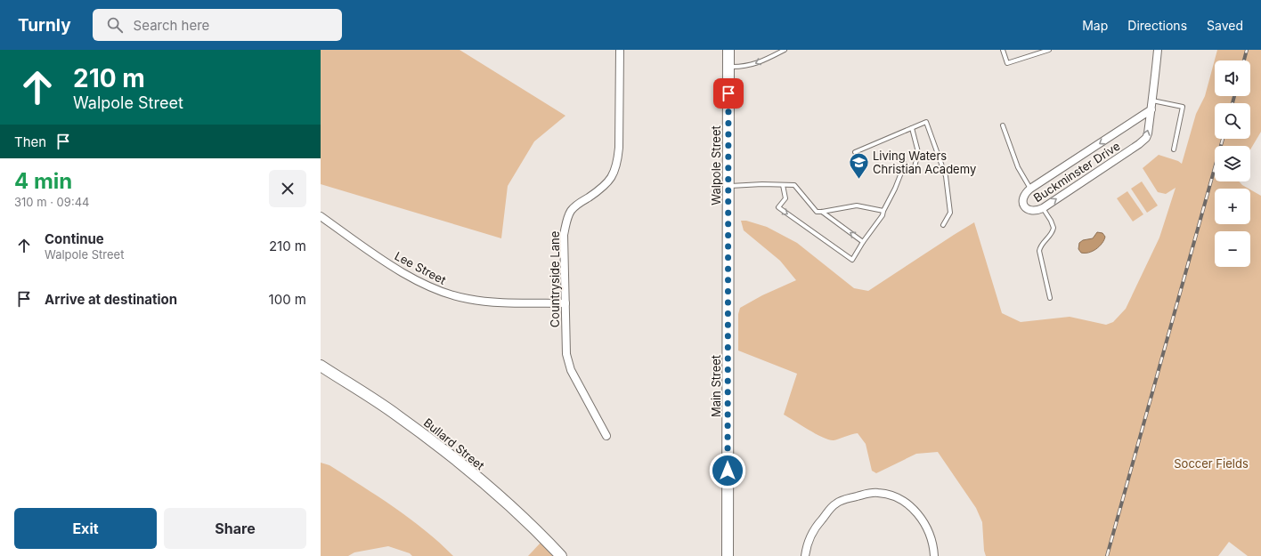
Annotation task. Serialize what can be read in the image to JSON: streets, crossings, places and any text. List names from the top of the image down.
{
  "streets": {
    "main road": ["Walpole Street", "Main Street", "Bullard Street"],
    "street": ["Buckminster Drive", "Lee Street", "Countryside Lane"]
  },
  "crossings": [
    ["Walpole Street", "Main Street"],
    ["Lee Street", "Countryside Lane"]
  ],
  "parks": ["Soccer Fields"],
  "places": {
    "school or university": ["Living Waters Christian Academy"]
  },
  "page": {
    "header": "Turnly",
    "search": "Search here",
    "nav": ["Map", "Directions", "Saved"],
    "turn": ["210 m", "Walpole Street"],
    "map_buttons": ["+", "−"],
    "then": "Then",
    "heading": ["4 min", "310 m · 09:44"],
    "list": [
      {
        "name": "Continue",
        "note": "Walpole Street",
        "value": "210 m"
      },
      {
        "name": "Arrive at destination",
        "value": "100 m"
      }
    ],
    "buttons": ["Exit", "Share"]
  }
}
